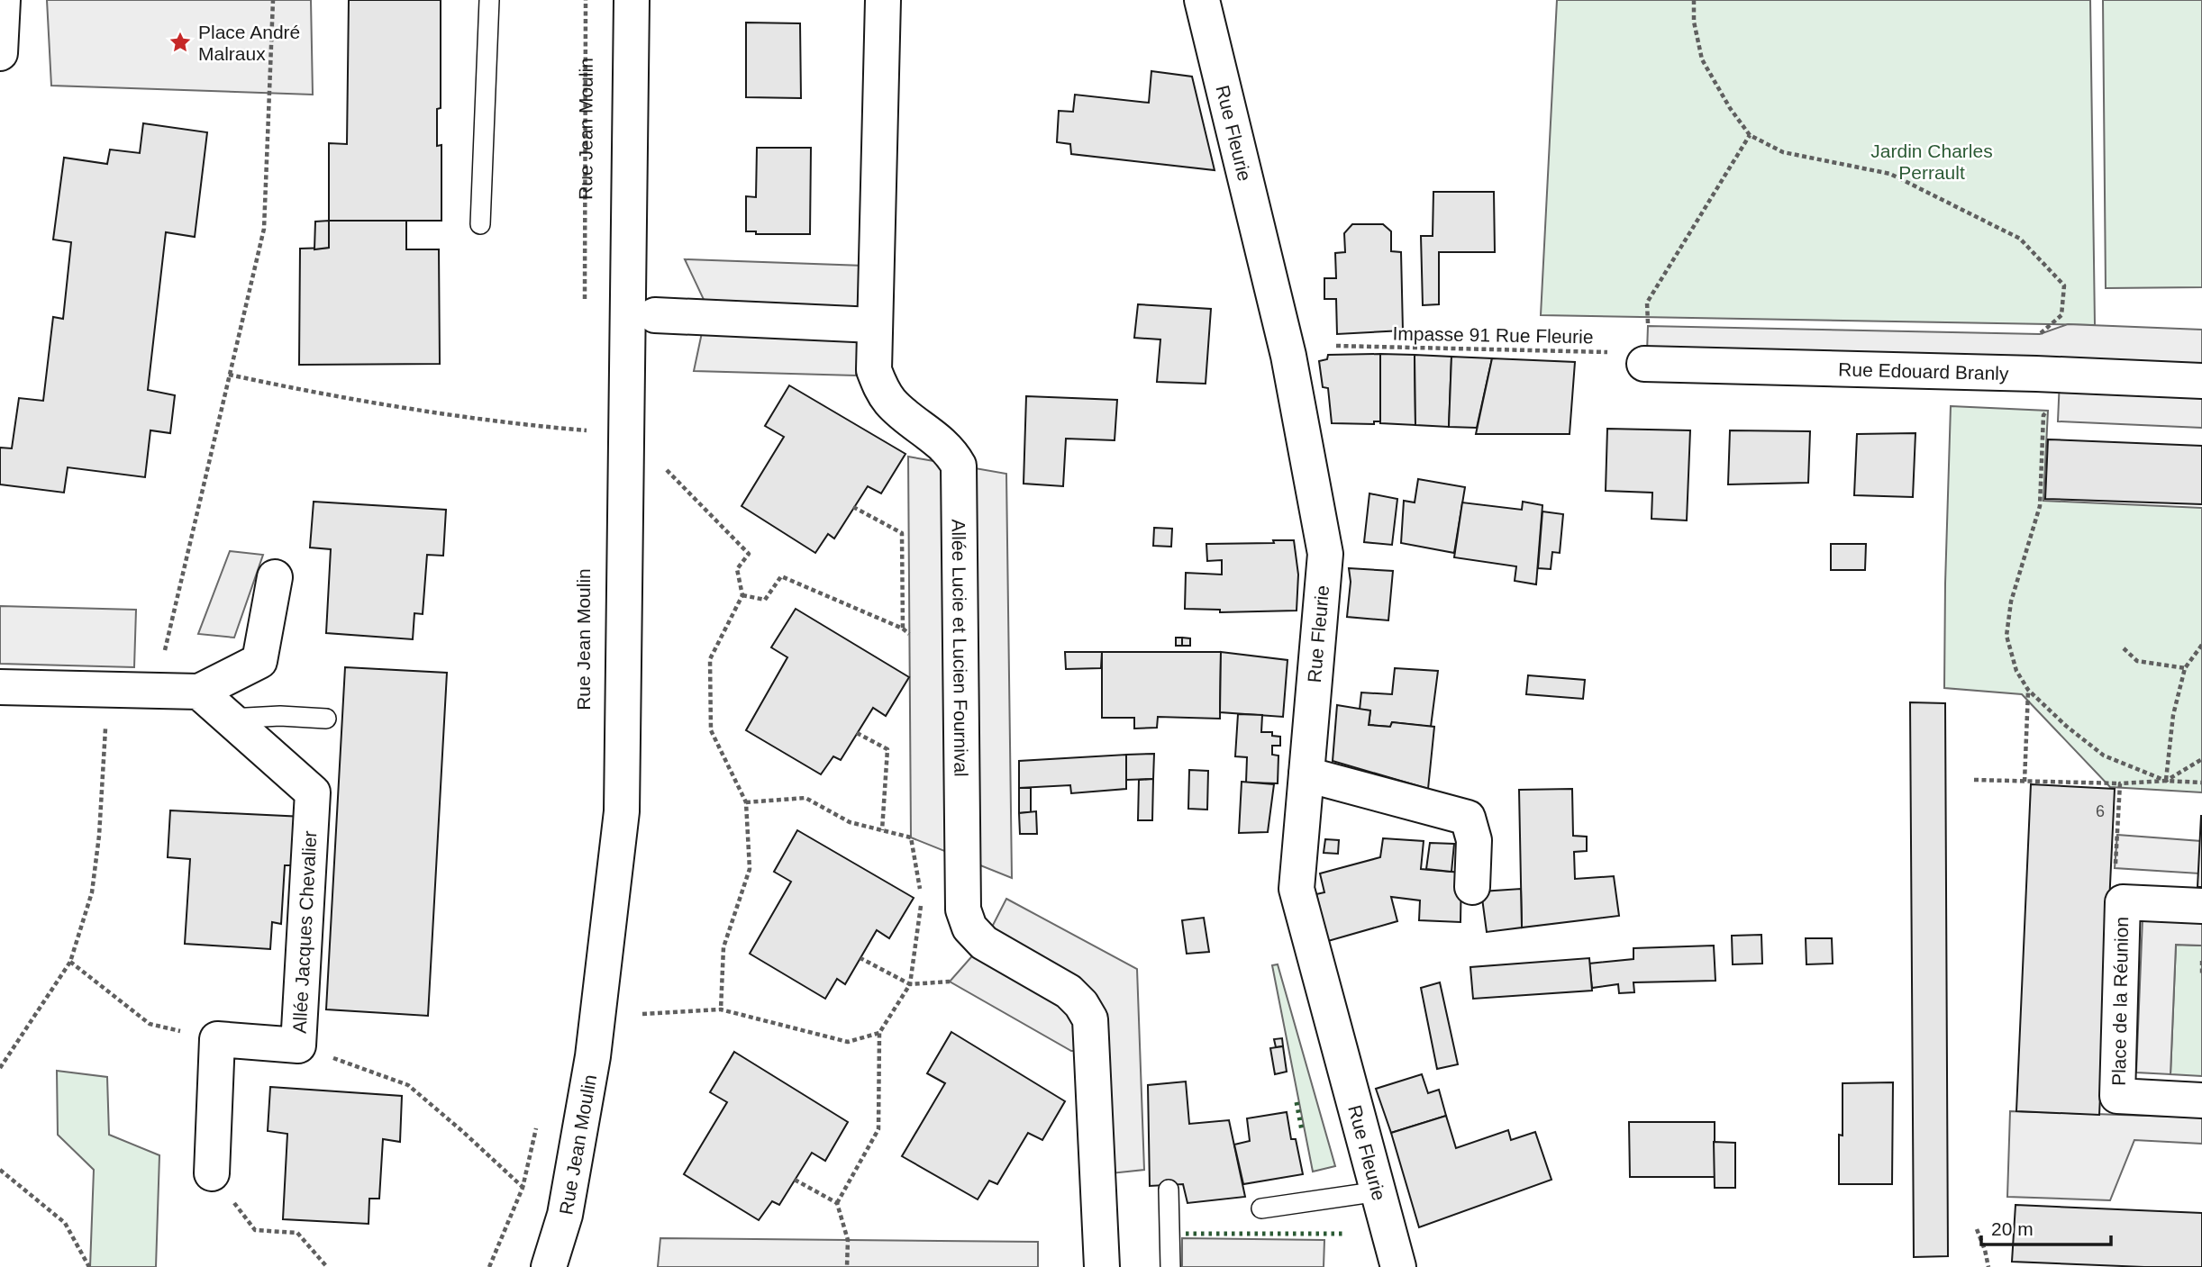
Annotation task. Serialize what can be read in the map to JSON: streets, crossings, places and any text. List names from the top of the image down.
{
  "streets": {
    "street": [
      "Rue Jean Moulin",
      "Rue Fleurie",
      "Rue Edouard Branly",
      "Allée Lucie et Lucien Fournival",
      "Allée Jacques Chevalier",
      "Place de la Réunion"
    ],
    "path": ["Impasse 91 Rue Fleurie"]
  },
  "crossings": [
    ["Impasse 91 Rue Fleurie", "Rue Edouard Branly"]
  ],
  "parks": ["Jardin Charles Perrault"],
  "places": {
    "place": ["Place André Malraux"]
  },
  "house_numbers": ["6"],
  "scale_bar": "20 m"
}
